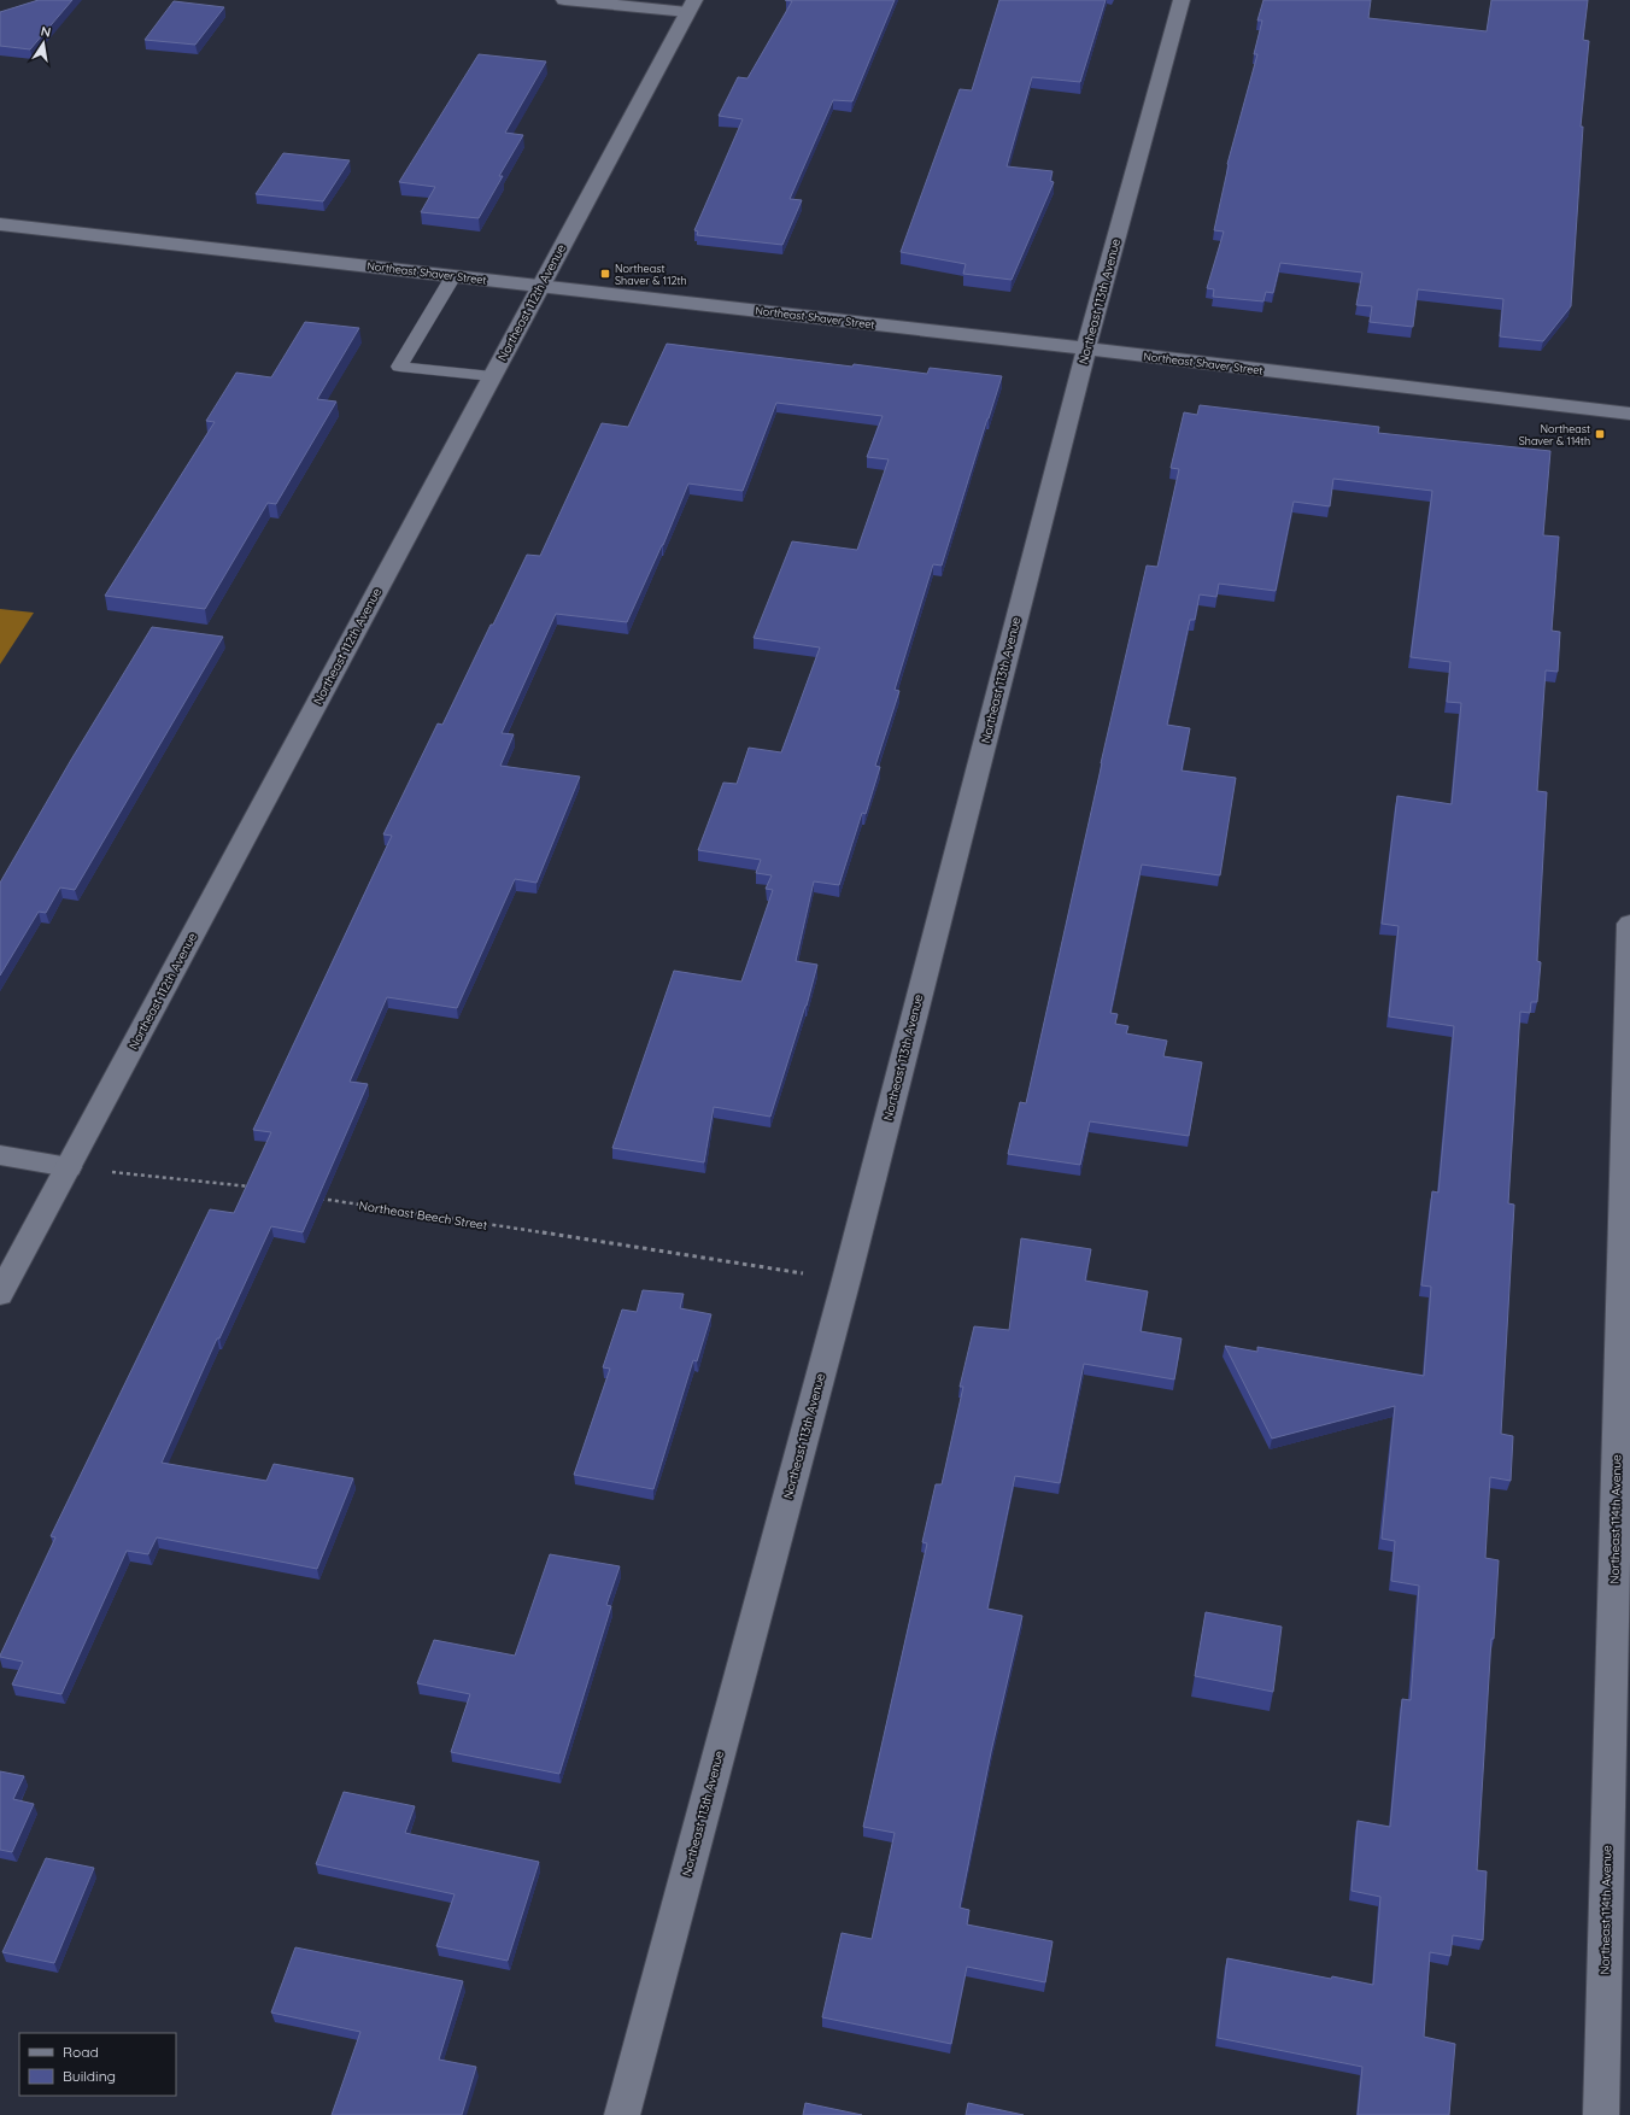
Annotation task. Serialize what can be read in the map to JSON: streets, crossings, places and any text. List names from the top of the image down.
{
  "streets": {
    "street": [
      "Northeast Shaver Street",
      "Northeast 113th Avenue",
      "Northeast 112th Avenue",
      "Northeast 114th Avenue"
    ],
    "path": ["Northeast Beech Street"]
  },
  "crossings": [
    ["Northeast Shaver Street", "Northeast 113th Avenue"],
    ["Northeast Shaver Street", "Northeast 112th Avenue"],
    ["Northeast 113th Avenue", "Northeast Beech Street"]
  ],
  "places": {
    "transit": ["Northeast Shaver & 112th", "Northeast Shaver & 114th"]
  },
  "legend": ["Road", "Building"],
  "north": "top"
}
